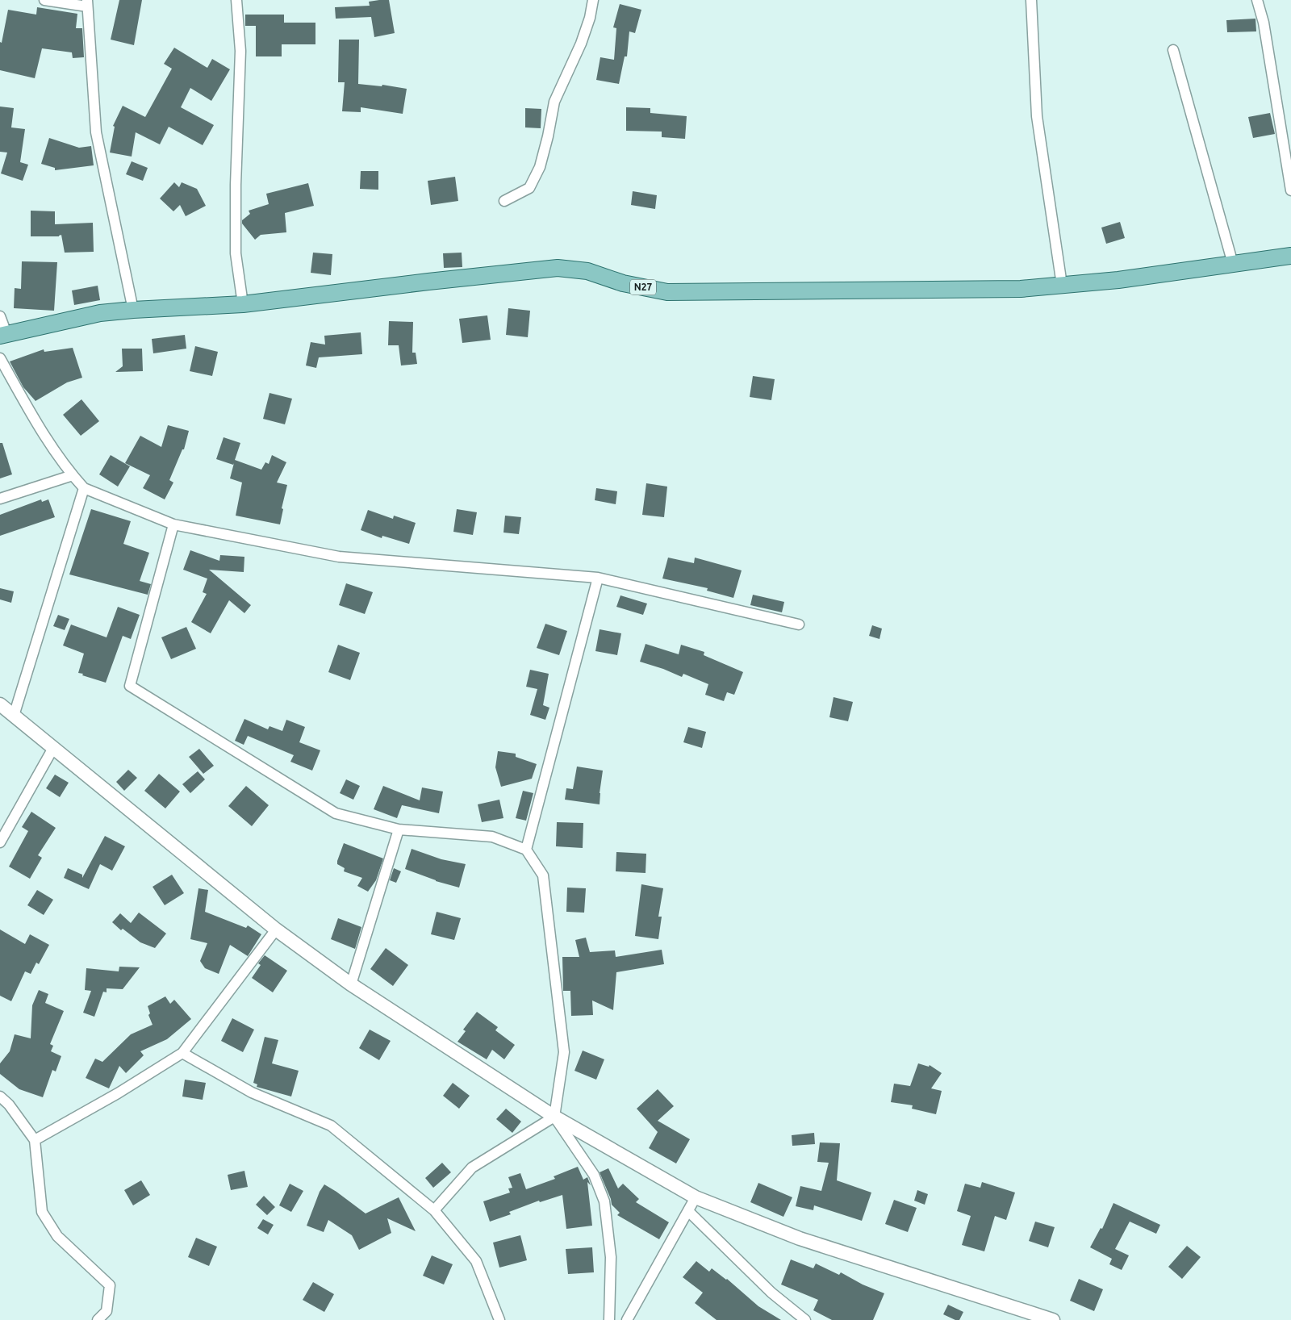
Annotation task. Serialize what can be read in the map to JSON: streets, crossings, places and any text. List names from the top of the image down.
{
  "streets": {
    "main road": ["N27"]
  }
}
